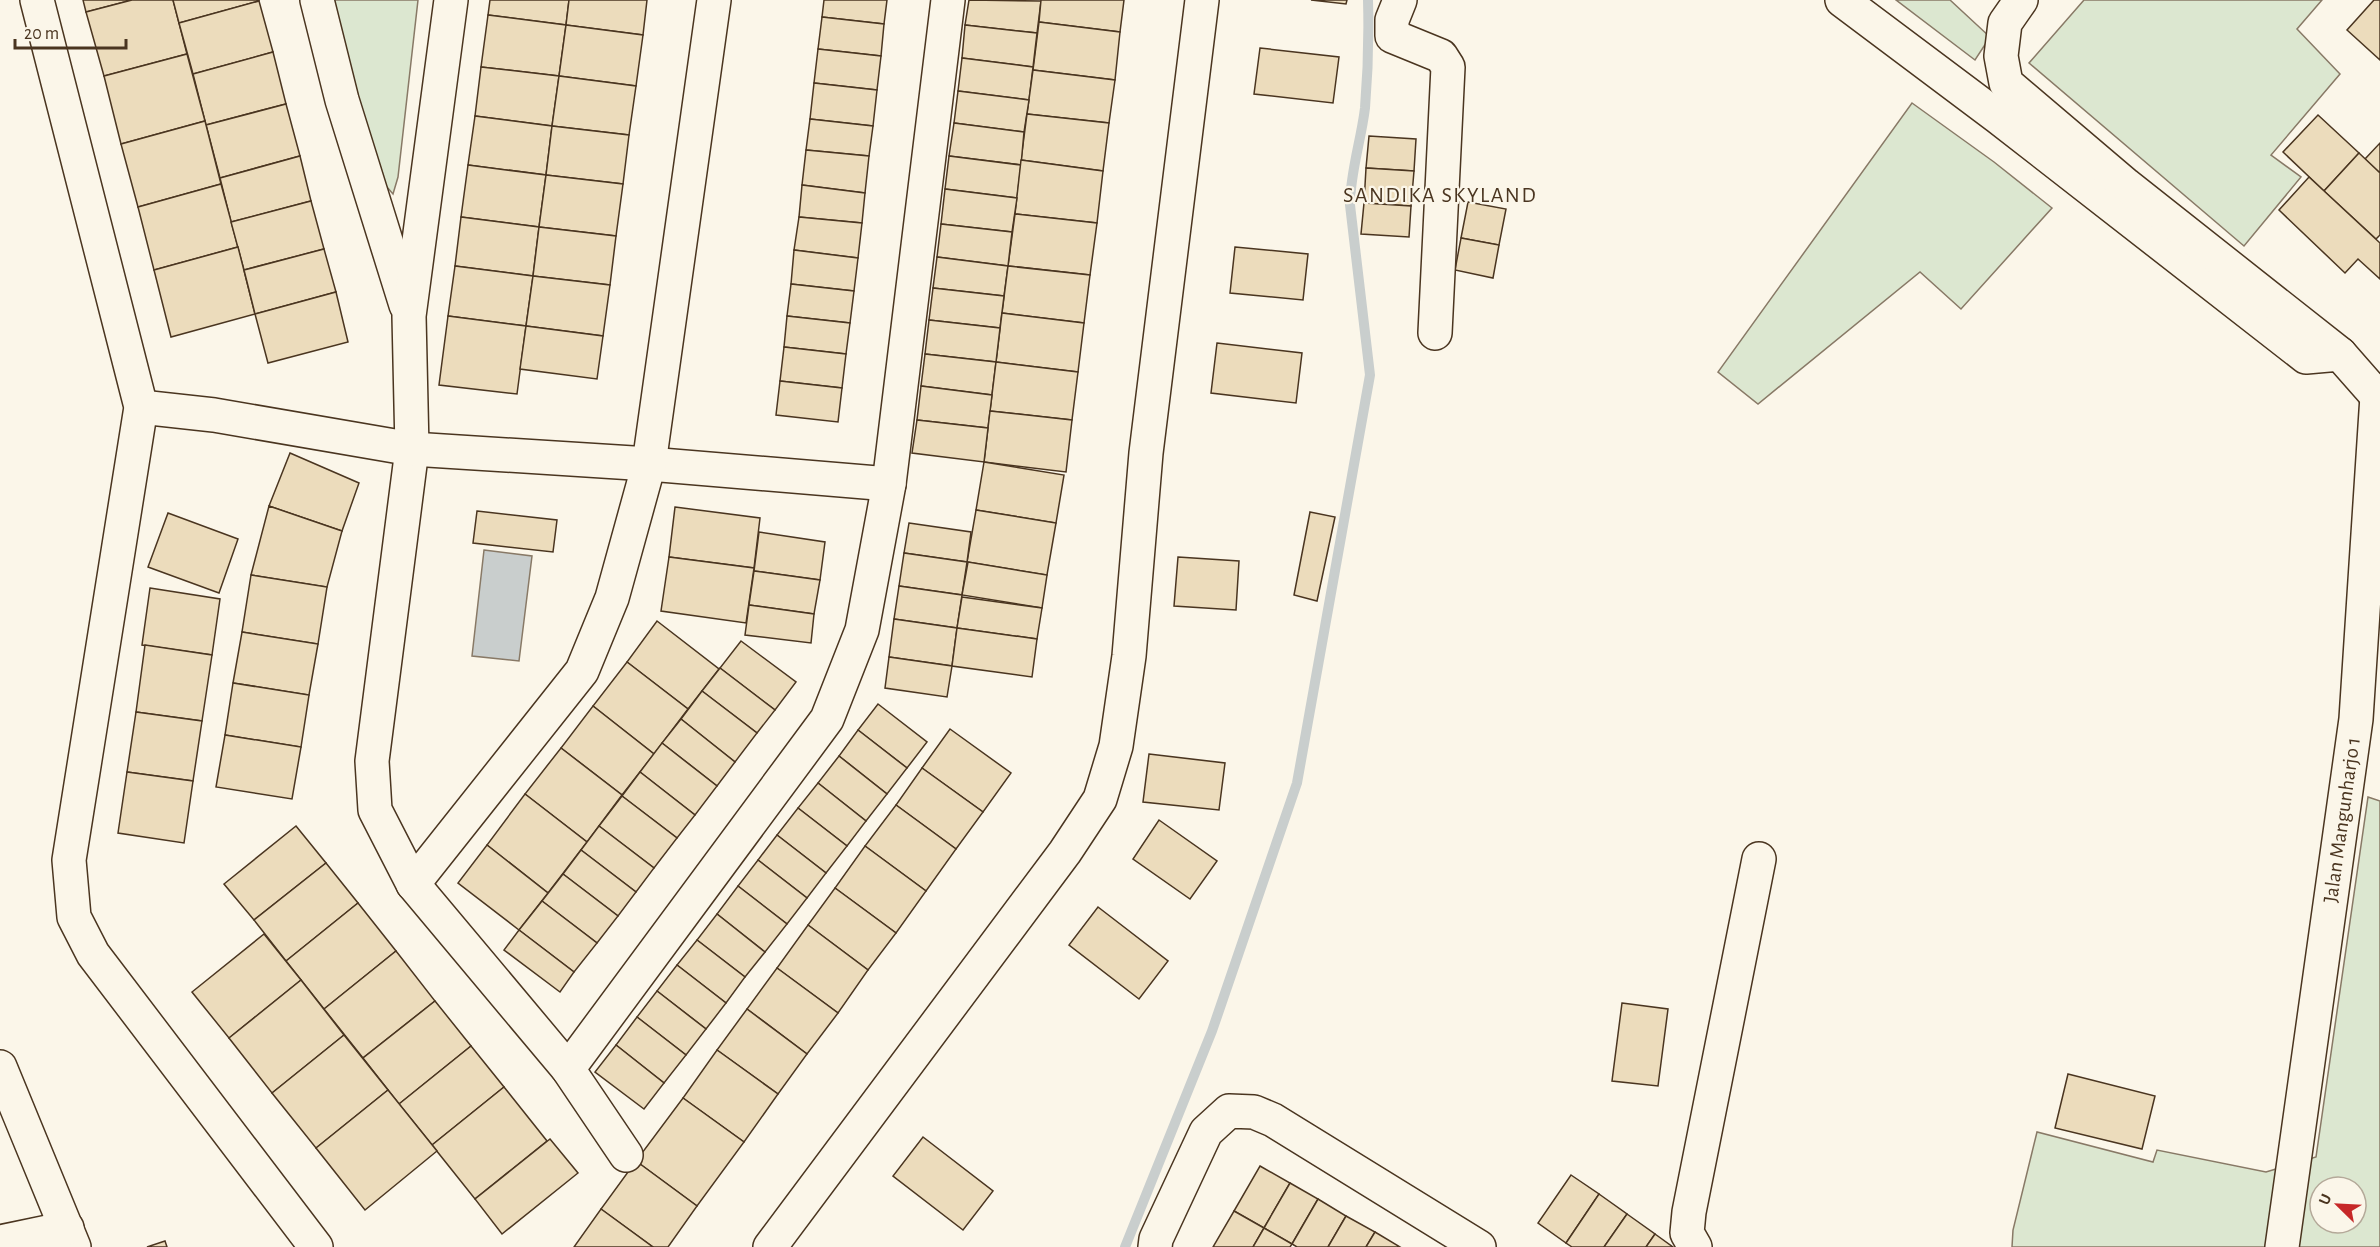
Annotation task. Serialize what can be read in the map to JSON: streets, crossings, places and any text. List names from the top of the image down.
{
  "streets": {
    "street": ["Jalan Mangunharjo 1"]
  },
  "districts": ["SANDIKA SKYLAND"],
  "scale_bar": "20 m",
  "north": "top left"
}
